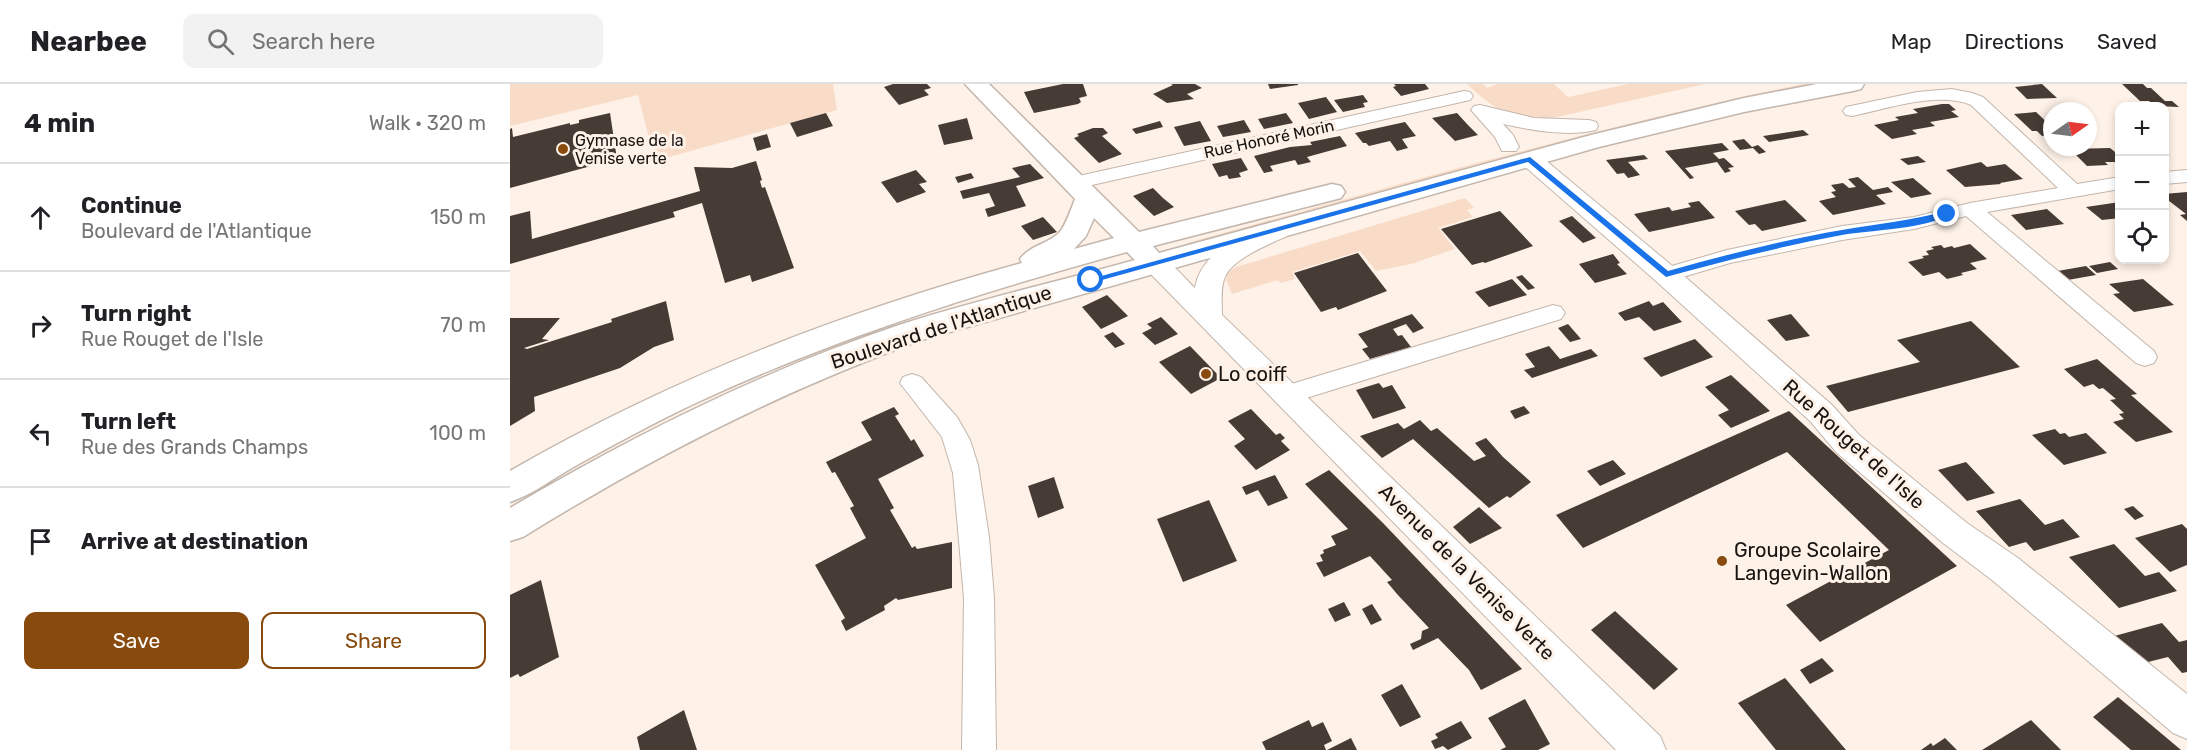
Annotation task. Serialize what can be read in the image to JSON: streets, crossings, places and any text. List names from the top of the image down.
{
  "streets": {
    "main road": ["Boulevard de l'Atlantique", "Avenue de la Venise Verte"],
    "street": ["Rue Honoré Morin", "Rue Rouget de l'Isle"]
  },
  "crossings": [
    ["Rue Honoré Morin", "Avenue de la Venise Verte"],
    ["Boulevard de l'Atlantique", "Rue Rouget de l'Isle"],
    ["Boulevard de l'Atlantique", "Avenue de la Venise Verte"]
  ],
  "places": ["Gymnase de la Venise verte", "Lo coiff", "Groupe Scolaire Langevin-Wallon"],
  "north": "right",
  "page": {
    "header": "Nearbee",
    "search": "Search here",
    "nav": ["Map", "Directions", "Saved"],
    "heading": ["4 min", "Walk · 320 m"],
    "map_buttons": ["+", "−"],
    "list": [
      ["Continue", "Boulevard de l'Atlantique", "150 m"],
      ["Turn right", "Rue Rouget de l'Isle", "70 m"],
      ["Turn left", "Rue des Grands Champs", "100 m"],
      "Arrive at destination"
    ],
    "buttons": ["Save", "Share"]
  }
}
